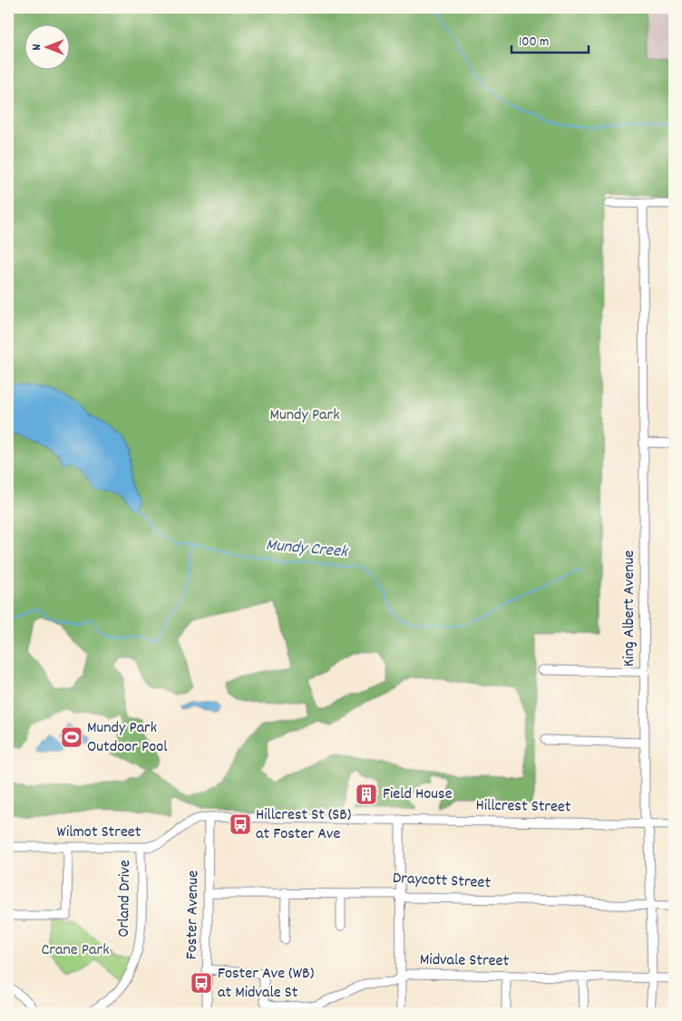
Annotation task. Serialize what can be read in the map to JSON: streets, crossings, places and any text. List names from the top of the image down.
{
  "streets": {
    "street": [
      "King Albert Avenue",
      "Hillcrest Street",
      "Wilmot Street",
      "Draycott Street",
      "Orland Drive",
      "Foster Avenue",
      "Midvale Street"
    ]
  },
  "crossings": [
    ["King Albert Avenue", "Hillcrest Street"],
    ["King Albert Avenue", "Draycott Street"],
    ["King Albert Avenue", "Midvale Street"],
    ["Hillcrest Street", "Wilmot Street"],
    ["Hillcrest Street", "Foster Avenue"],
    ["Wilmot Street", "Orland Drive"],
    ["Wilmot Street", "Foster Avenue"],
    ["Draycott Street", "Foster Avenue"],
    ["Foster Avenue", "Midvale Street"]
  ],
  "water": ["Mundy Creek"],
  "parks": ["Mundy Park", "Crane Park"],
  "places": {
    "sports": ["Mundy Park Outdoor Pool"],
    "building": ["Field House"],
    "bus stop": ["Hillcrest St (SB) at Foster Ave", "Foster Ave (WB) at Midvale St"]
  },
  "scale_bar": "100 m",
  "north": "left"
}
